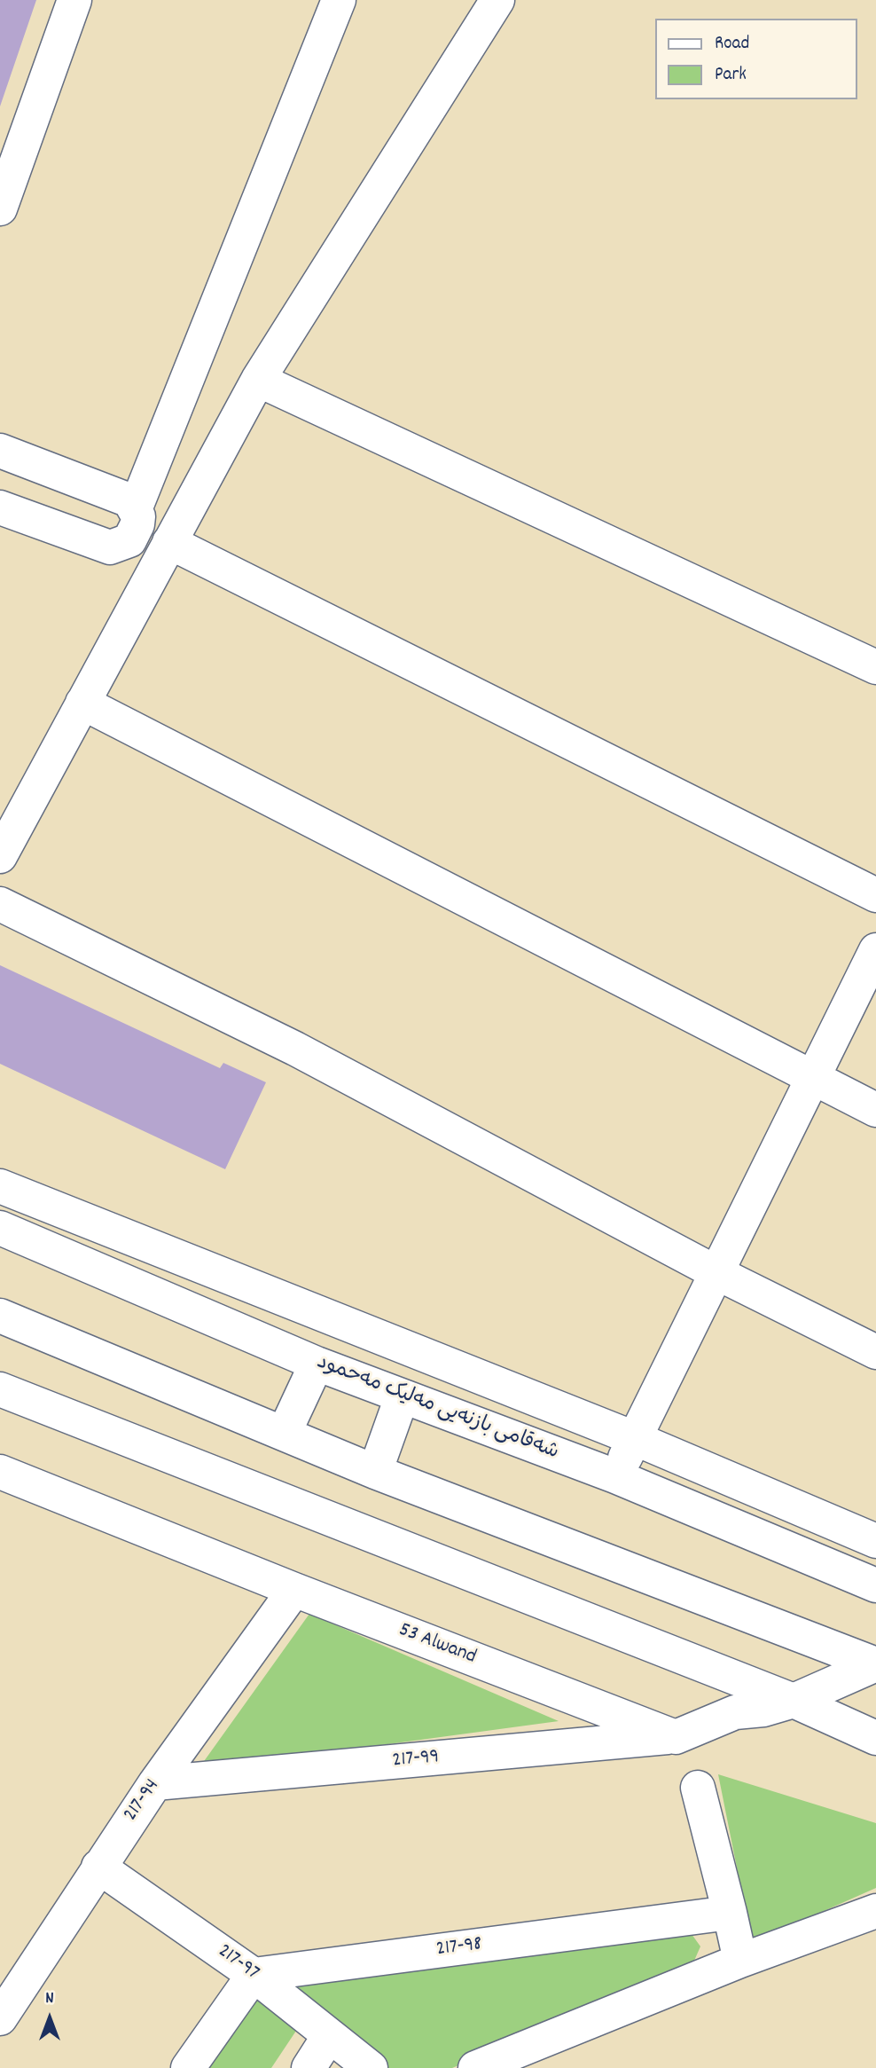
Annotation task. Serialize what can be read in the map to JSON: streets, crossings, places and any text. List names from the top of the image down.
{
  "streets": {
    "main road": [
      "شەقامی بازنەیی مەلیک مەحمود",
      "53 Alwand",
      "217-99",
      "217-94",
      "217-98",
      "217-97"
    ]
  },
  "crossings": [
    ["53 Alwand", "217-99"],
    ["53 Alwand", "217-94"],
    ["217-99", "217-94"],
    ["217-94", "217-97"],
    ["217-98", "217-97"]
  ],
  "legend": ["Road", "Park"],
  "north": "top"
}
